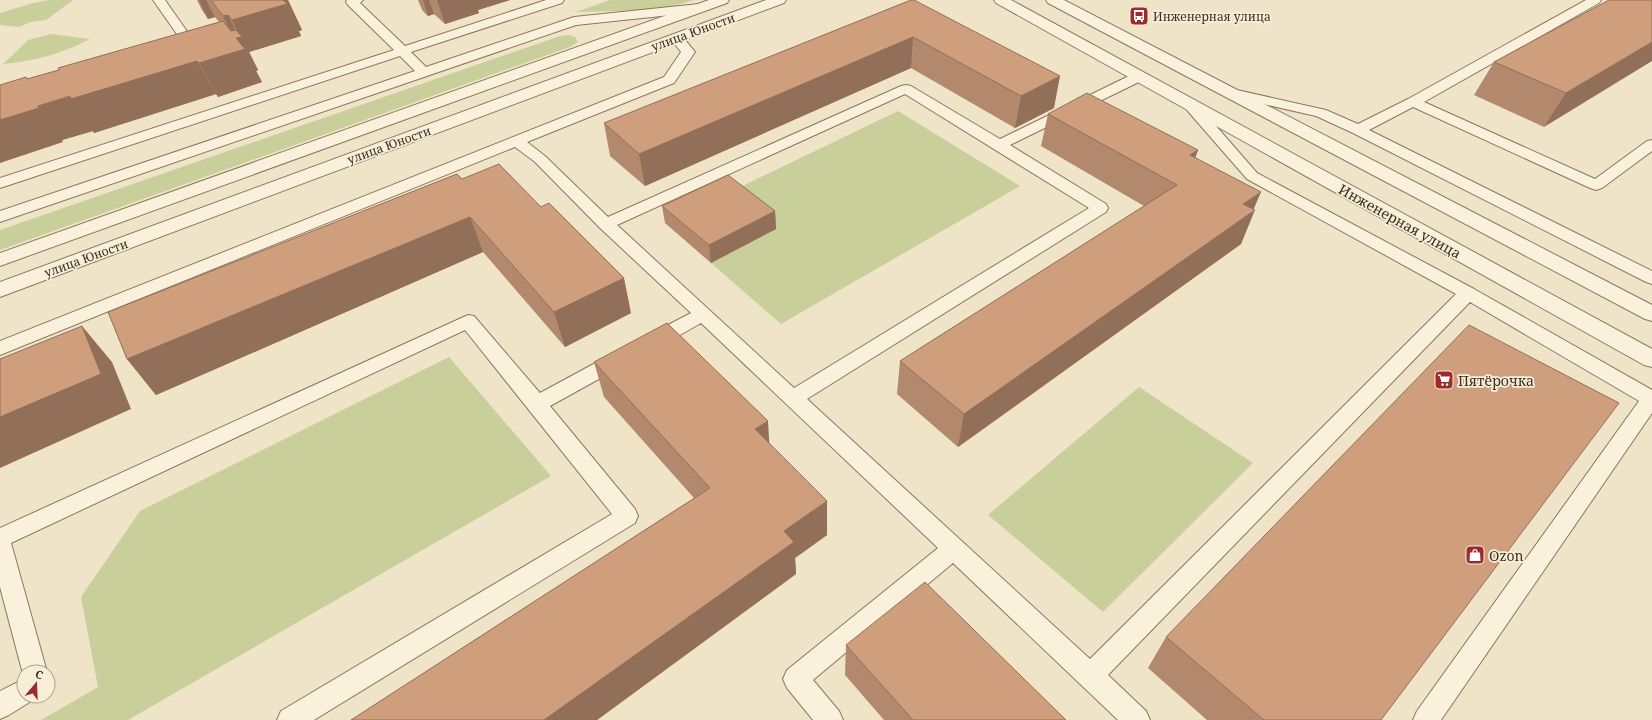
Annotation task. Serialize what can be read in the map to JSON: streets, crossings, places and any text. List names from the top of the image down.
{
  "streets": {
    "street": ["улица Юности", "Инженерная улица"]
  },
  "places": {
    "bus stop": ["Инженерная улица"],
    "supermarket": ["Пятёрочка"],
    "shop": ["Ozon"]
  },
  "north": "top"
}
